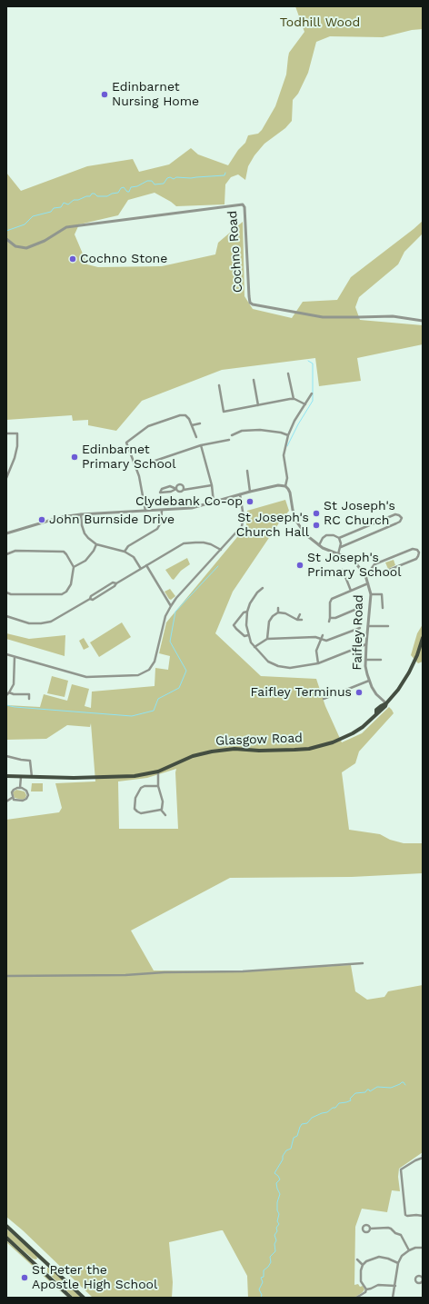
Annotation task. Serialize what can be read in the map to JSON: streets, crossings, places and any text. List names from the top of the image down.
{
  "streets": {
    "main road": ["Glasgow Road"],
    "street": ["Cochno Road", "Faifley Road"]
  },
  "crossings": [
    ["Faifley Road", "Glasgow Road"]
  ],
  "parks": ["Todhill Wood"],
  "places": [
    "Edinbarnet Nursing Home",
    "Cochno Stone",
    "Edinbarnet Primary School",
    "Clydebank Co-op",
    "St Joseph's RC Church",
    "John Burnside Drive",
    "St Joseph's Church Hall",
    "St Joseph's Primary School",
    "Faifley Terminus",
    "St Peter the Apostle High School"
  ]
}
